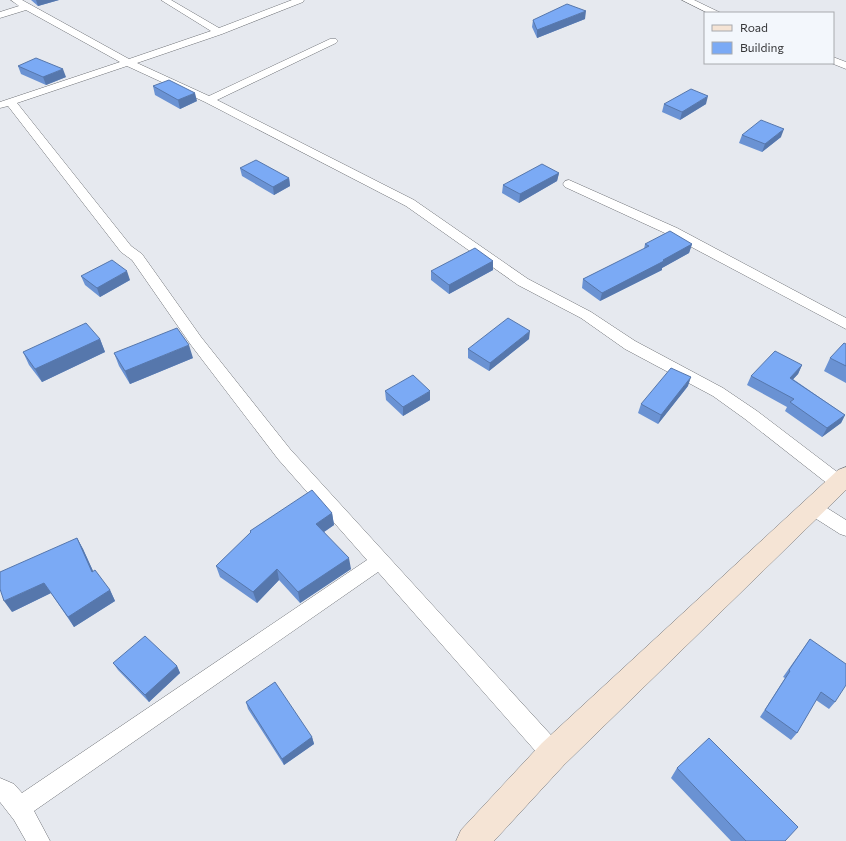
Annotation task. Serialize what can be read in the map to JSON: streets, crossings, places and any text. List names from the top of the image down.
{
  "legend": ["Road", "Building"]
}
